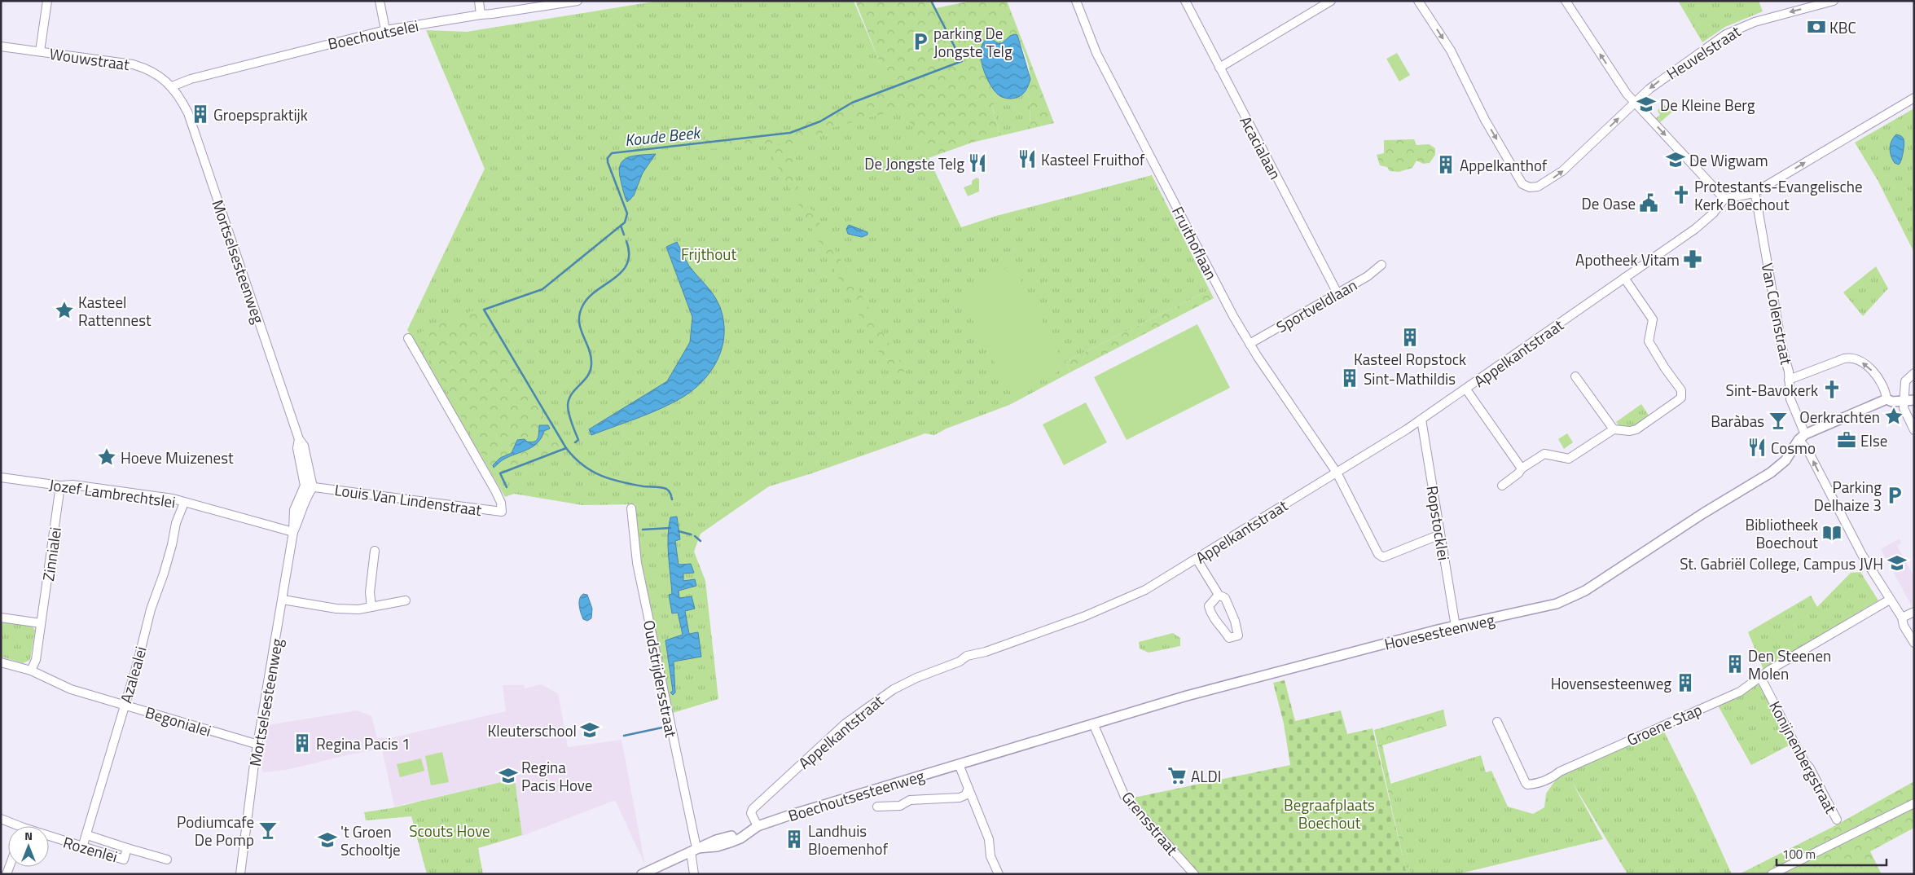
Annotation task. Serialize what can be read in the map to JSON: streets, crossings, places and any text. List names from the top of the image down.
{
  "streets": {
    "street": [
      "Boechoutselei",
      "Heuvelstraat",
      "Wouwstraat",
      "Acacialaan",
      "Fruithoflaan",
      "Mortselsesteenweg",
      "Sportveldlaan",
      "Van Colenstraat",
      "Appelkantstraat",
      "Jozef Lambrechtslei",
      "Louis Van Lindenstraat",
      "Ropstocklei",
      "Zinnialei",
      "Hovesesteenweg",
      "Azalealei",
      "Oudstrijdersstraat",
      "Begonialei",
      "Groene Stap",
      "Konijnenbergstraat",
      "Boechoutsesteenweg",
      "Grensstraat",
      "Rozenlei"
    ]
  },
  "crossings": [
    ["Boechoutselei", "Wouwstraat"],
    ["Boechoutselei", "Mortselsesteenweg"],
    ["Wouwstraat", "Mortselsesteenweg"],
    ["Acacialaan", "Sportveldlaan"],
    ["Fruithoflaan", "Sportveldlaan"],
    ["Fruithoflaan", "Appelkantstraat"],
    ["Fruithoflaan", "Ropstocklei"],
    ["Mortselsesteenweg", "Jozef Lambrechtslei"],
    ["Mortselsesteenweg", "Louis Van Lindenstraat"],
    ["Mortselsesteenweg", "Begonialei"],
    ["Van Colenstraat", "Hovesesteenweg"],
    ["Appelkantstraat", "Ropstocklei"],
    ["Appelkantstraat", "Boechoutsesteenweg"],
    ["Jozef Lambrechtslei", "Zinnialei"],
    ["Jozef Lambrechtslei", "Azalealei"],
    ["Ropstocklei", "Hovesesteenweg"],
    ["Zinnialei", "Begonialei"],
    ["Hovesesteenweg", "Boechoutsesteenweg"],
    ["Hovesesteenweg", "Grensstraat"],
    ["Azalealei", "Begonialei"],
    ["Azalealei", "Rozenlei"],
    ["Oudstrijdersstraat", "Boechoutsesteenweg"],
    ["Groene Stap", "Konijnenbergstraat"]
  ],
  "one_way": ["Van Colenstraat"],
  "water": ["Koude Beek"],
  "parks": ["Frijthout", "Begraafplaats Boechout", "Scouts Hove"],
  "places": {
    "bank": ["KBC"],
    "parking": ["parking De Jongste Telg", "Parking Delhaize 3"],
    "school or university": [
      "De Kleine Berg",
      "De Wigwam",
      "St. Gabriël College, Campus JVH",
      "Kleuterschool",
      "Regina Pacis Hove",
      "'t Groen Schooltje"
    ],
    "building": [
      "Groepspraktijk",
      "Appelkanthof",
      "Kasteel Ropstock",
      "Sint-Mathildis",
      "Den Steenen Molen",
      "Hovensesteenweg",
      "Regina Pacis 1",
      "Landhuis Bloemenhof"
    ],
    "restaurant": ["Kasteel Fruithof", "De Jongste Telg", "Cosmo"],
    "church": ["Protestants-Evangelische Kerk Boechout", "Sint-Bavokerk"],
    "public building": ["De Oase"],
    "pharmacy": ["Apotheek Vitam"],
    "place": ["Kasteel Rattennest", "Oerkrachten", "Hoeve Muizenest"],
    "bar": ["Baràbas", "Podiumcafe De Pomp"],
    "office": ["Else"],
    "library": ["Bibliotheek Boechout"],
    "supermarket": ["ALDI"]
  },
  "scale_bar": "100 m",
  "north": "top"
}
